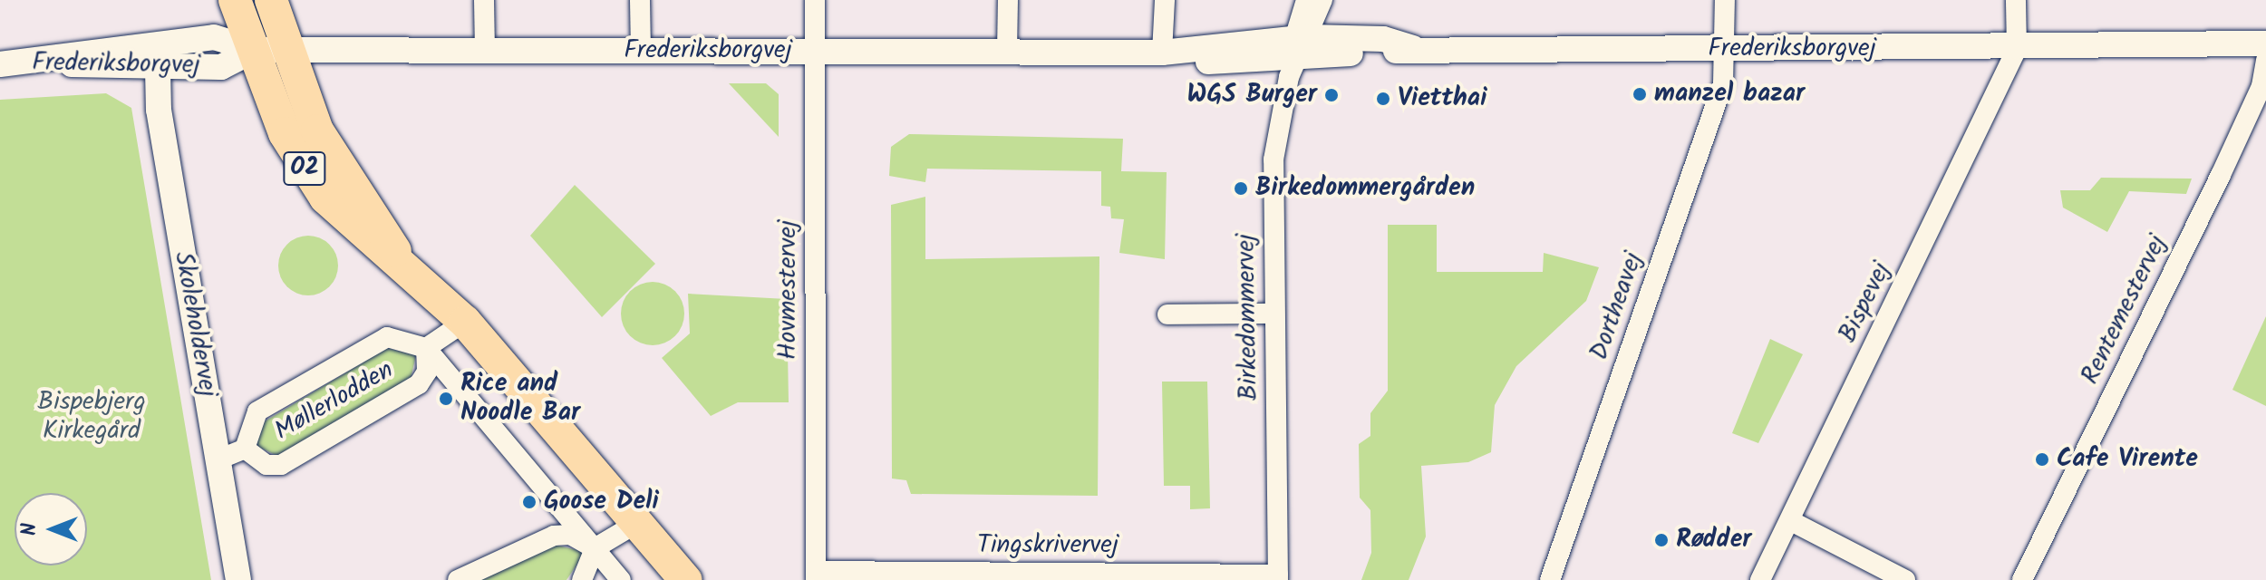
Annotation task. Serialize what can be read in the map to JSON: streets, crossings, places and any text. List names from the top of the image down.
{
  "streets": {
    "main road": ["O2"],
    "street": [
      "Frederiksborgvej",
      "Hovmestervej",
      "Bispevej",
      "Dortheavej",
      "Rentemestervej",
      "Birkedommervej",
      "Skoleholdervej",
      "Møllerlodden",
      "Tingskrivervej"
    ]
  },
  "crossings": [
    ["Frederiksborgvej", "O2"],
    ["Frederiksborgvej", "Hovmestervej"],
    ["Frederiksborgvej", "Bispevej"],
    ["Frederiksborgvej", "Dortheavej"],
    ["Frederiksborgvej", "Rentemestervej"],
    ["Frederiksborgvej", "Birkedommervej"],
    ["Frederiksborgvej", "Skoleholdervej"],
    ["Hovmestervej", "Tingskrivervej"],
    ["Birkedommervej", "Tingskrivervej"],
    ["Skoleholdervej", "Møllerlodden"]
  ],
  "parks": ["Bispebjerg Kirkegård"],
  "places": [
    "manzel bazar",
    "WGS Burger",
    "Vietthai",
    "Birkedommergården",
    "Rice and Noodle Bar",
    "Cafe Virente",
    "Goose Deli",
    "Rødder"
  ],
  "north": "left"
}
